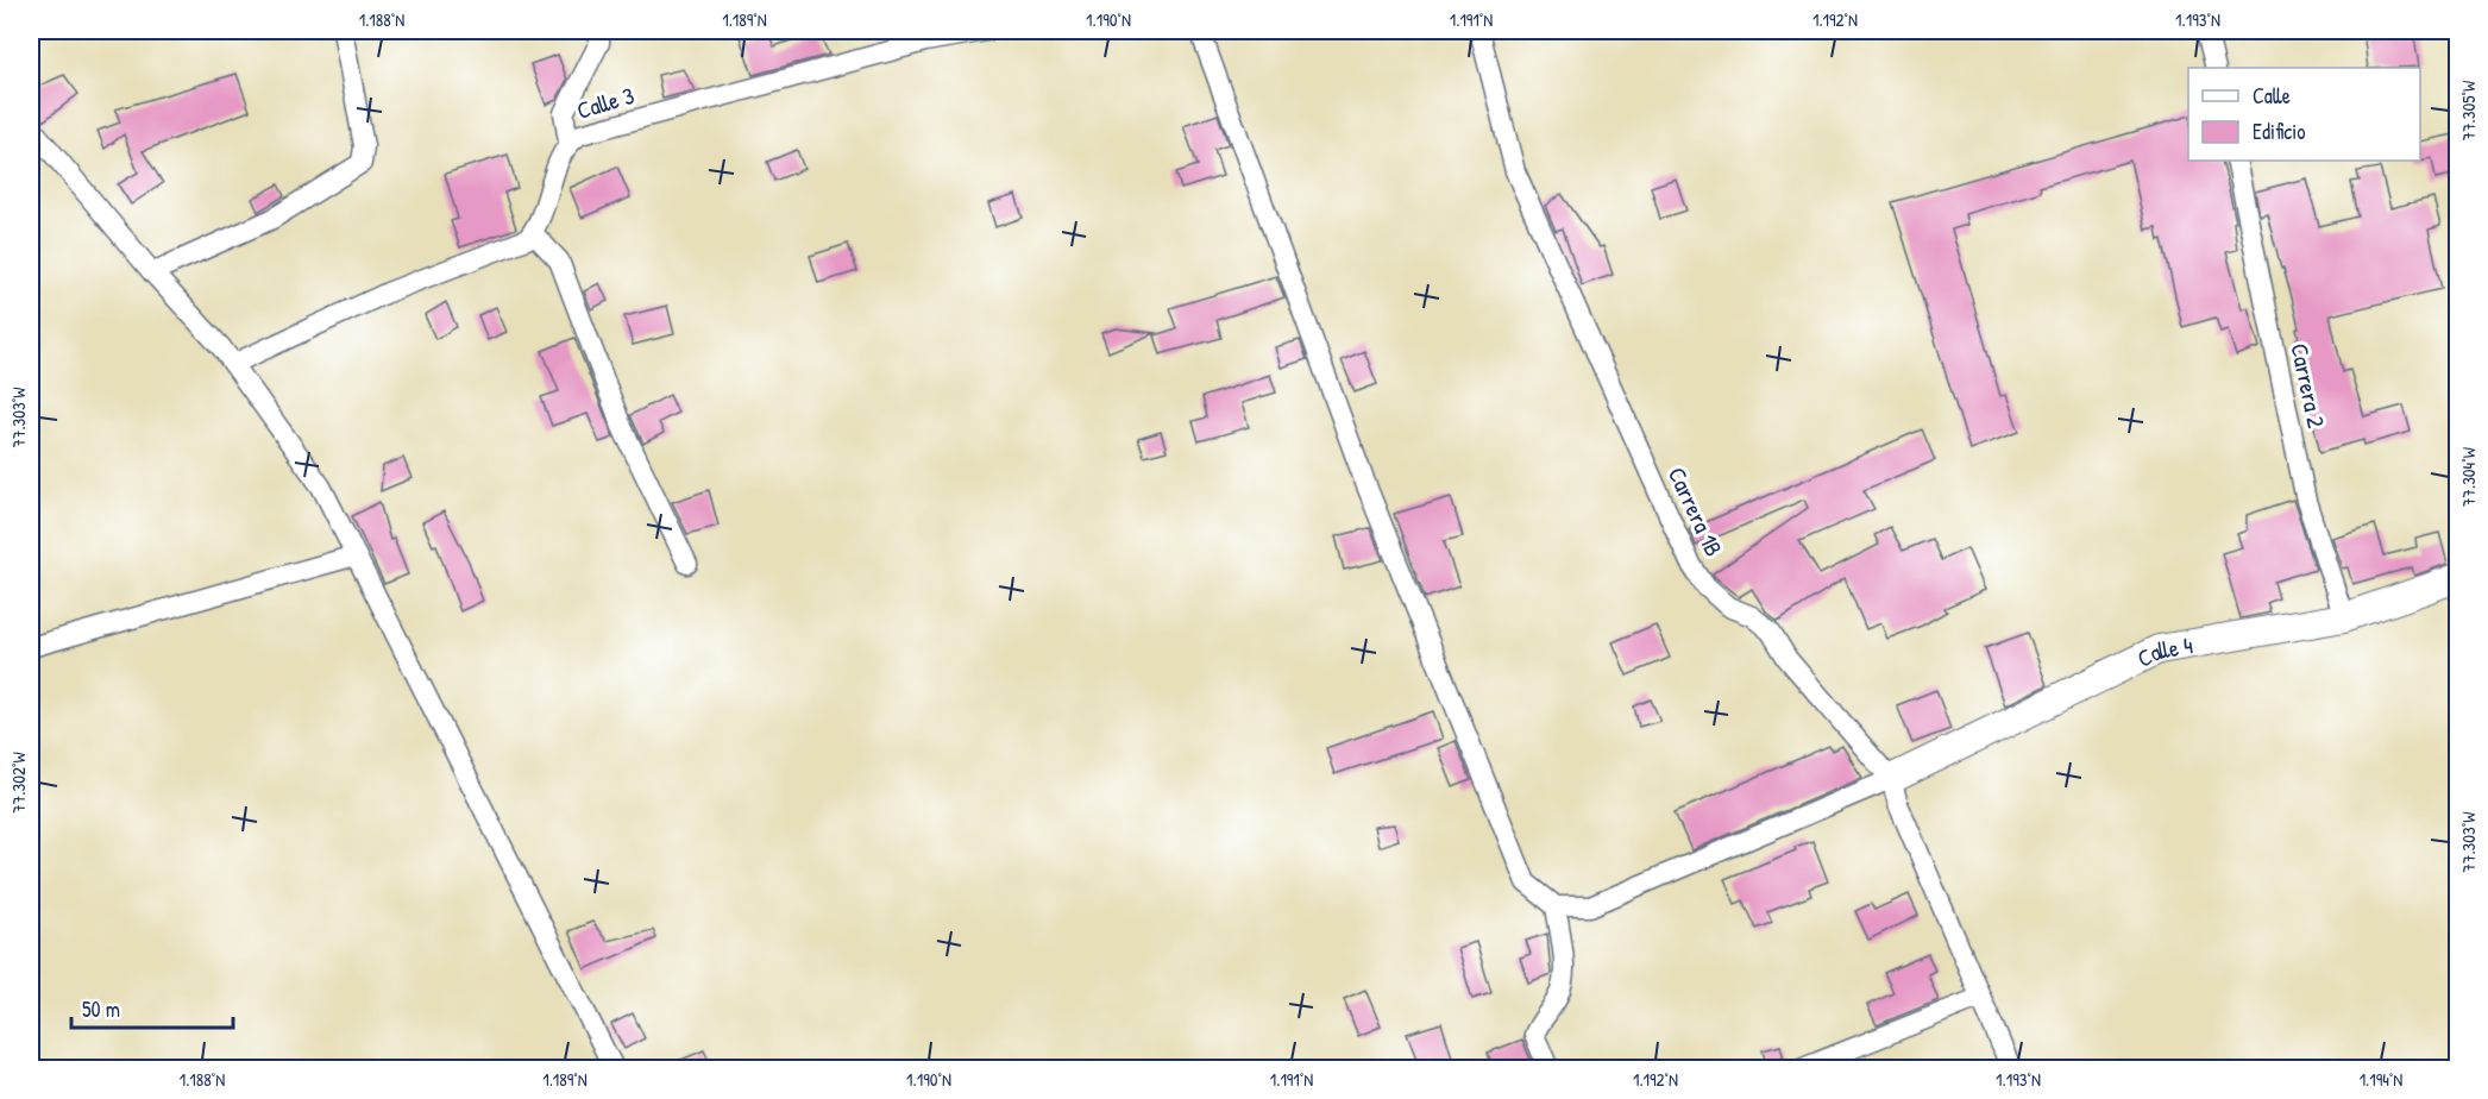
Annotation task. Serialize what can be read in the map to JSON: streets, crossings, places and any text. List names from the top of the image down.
{
  "streets": {
    "street": [
      "Calle 3",
      "Carrera 2",
      "Carrera 1B",
      "Calle 4"
    ]
  },
  "crossings": [
    ["Carrera 2", "Calle 4"],
    ["Carrera 1B", "Calle 4"]
  ],
  "legend": ["Calle", "Edificio"],
  "scale_bar": "50 m",
  "coordinates": [
    "1.188°N",
    "1.189°N",
    "1.190°N",
    "1.191°N",
    "1.192°N",
    "1.193°N",
    "77.305°W",
    "77.303°W",
    "77.304°W",
    "77.302°W",
    "1.194°N"
  ]
}
